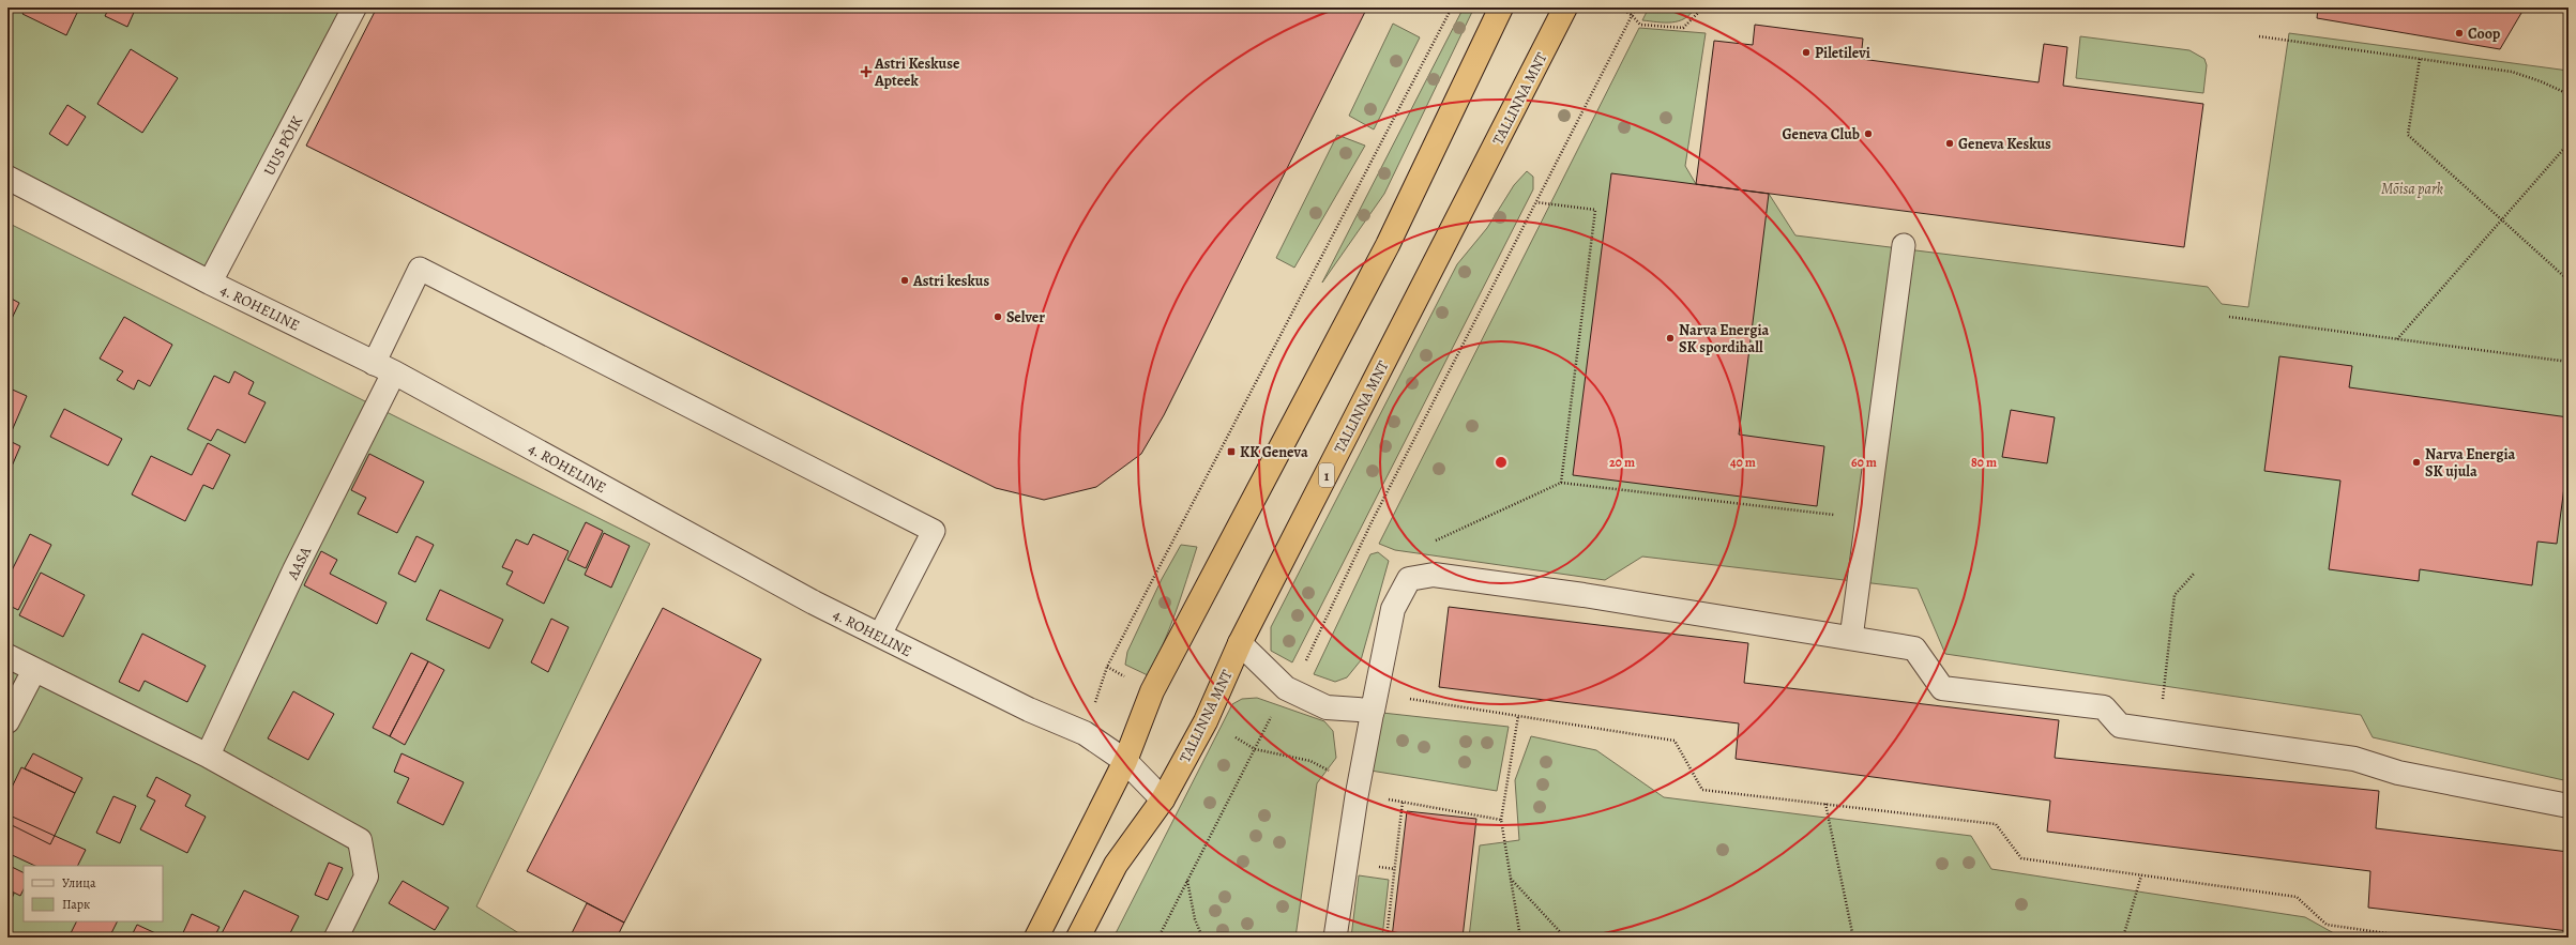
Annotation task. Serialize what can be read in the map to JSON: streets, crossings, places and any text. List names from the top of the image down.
{
  "streets": {
    "highway": ["TALLINNA MNT", "1"],
    "street": ["UUS PÕIK", "4. ROHELINE", "AASA"]
  },
  "crossings": [
    ["TALLINNA MNT", "4. ROHELINE"],
    ["UUS PÕIK", "4. ROHELINE"],
    ["4. ROHELINE", "AASA"]
  ],
  "parks": ["Mõisa park"],
  "places": {
    "other": [
      "Coop",
      "Piletilevi",
      "Geneva Club",
      "Geneva Keskus",
      "Astri keskus",
      "Selver",
      "Narva Energia SK spordihall",
      "Narva Energia SK ujula"
    ],
    "health": ["Astri Keskuse Apteek"],
    "transit": ["KK Geneva"]
  },
  "legend": ["Улица", "Парк"],
  "rings": [
    "20 m",
    "40 m",
    "60 m",
    "80 m"
  ]
}
